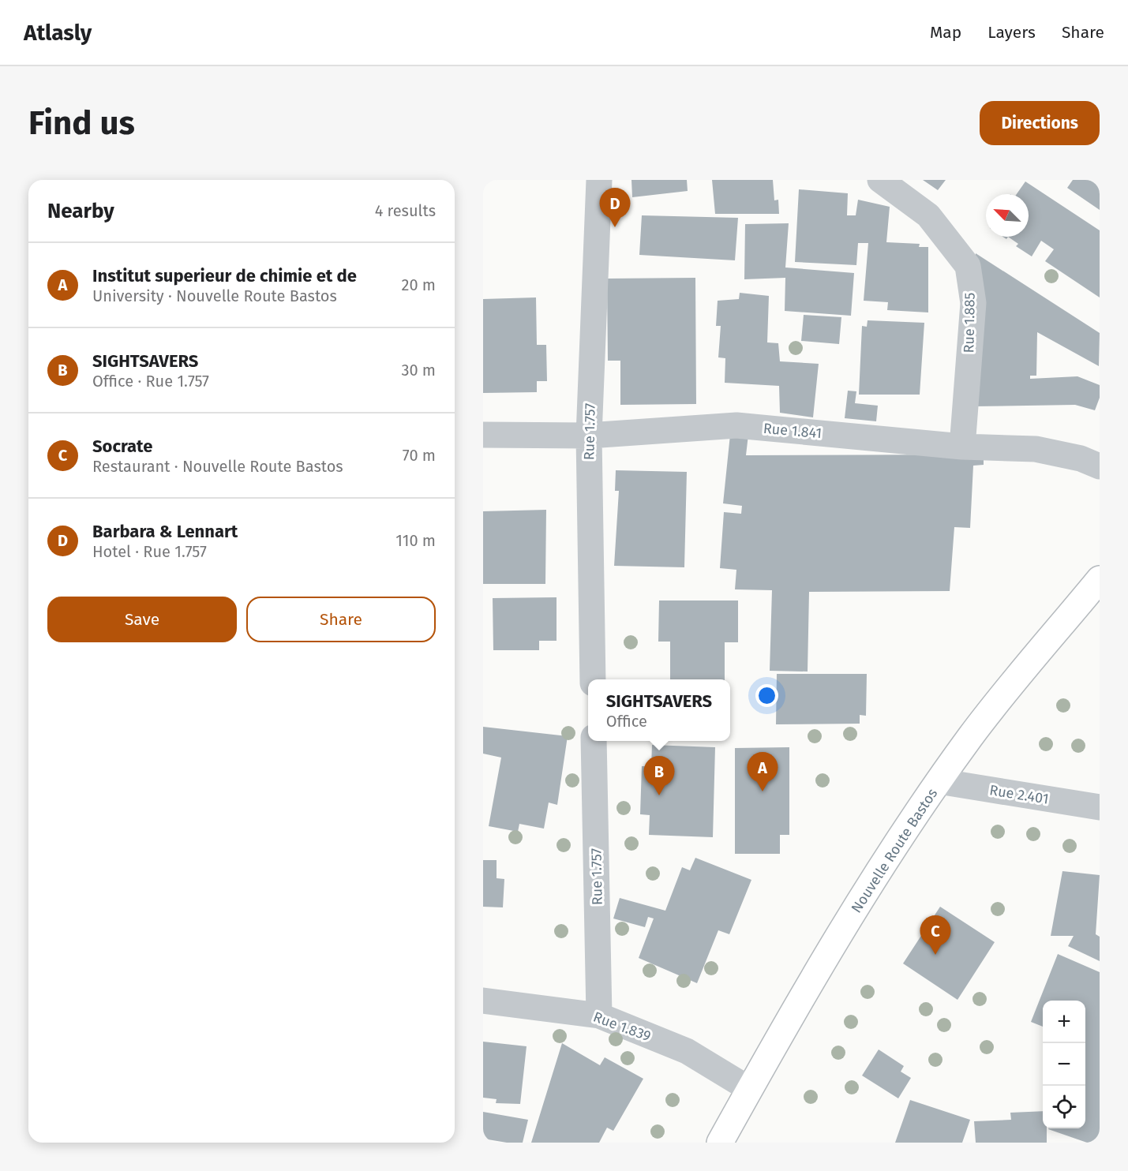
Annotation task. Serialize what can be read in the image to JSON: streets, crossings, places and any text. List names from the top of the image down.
{
  "streets": {
    "main road": ["Nouvelle Route Bastos"],
    "street": [
      "Rue 1.885",
      "Rue 1.841",
      "Rue 1.757",
      "Rue 2.401",
      "Rue 1.839"
    ]
  },
  "crossings": [
    ["Rue 1.885", "Rue 1.841"],
    ["Rue 1.841", "Rue 1.757"],
    ["Rue 1.757", "Rue 1.839"],
    ["Rue 2.401", "Nouvelle Route Bastos"],
    ["Nouvelle Route Bastos", "Rue 1.839"]
  ],
  "north": "top left",
  "page": {
    "header": "Atlasly",
    "nav": ["Map", "Layers", "Share"],
    "buttons": [
      "Directions",
      ["Save", "Share"]
    ],
    "title": "Find us",
    "heading": ["Nearby", "4 results"],
    "pins": [
      "D",
      "A",
      "B",
      "C"
    ],
    "list": [
      {
        "mark": "A",
        "name": "Institut superieur de chimie et de",
        "note": "University · Nouvelle Route Bastos",
        "value": "20 m"
      },
      {
        "mark": "B",
        "name": "SIGHTSAVERS",
        "note": "Office · Rue 1.757",
        "value": "30 m"
      },
      {
        "mark": "C",
        "name": "Socrate",
        "note": "Restaurant · Nouvelle Route Bastos",
        "value": "70 m"
      },
      {
        "mark": "D",
        "name": "Barbara & Lennart",
        "note": "Hotel · Rue 1.757",
        "value": "110 m"
      }
    ],
    "popup": ["SIGHTSAVERS", "Office"],
    "map_buttons": ["+", "−"]
  }
}
